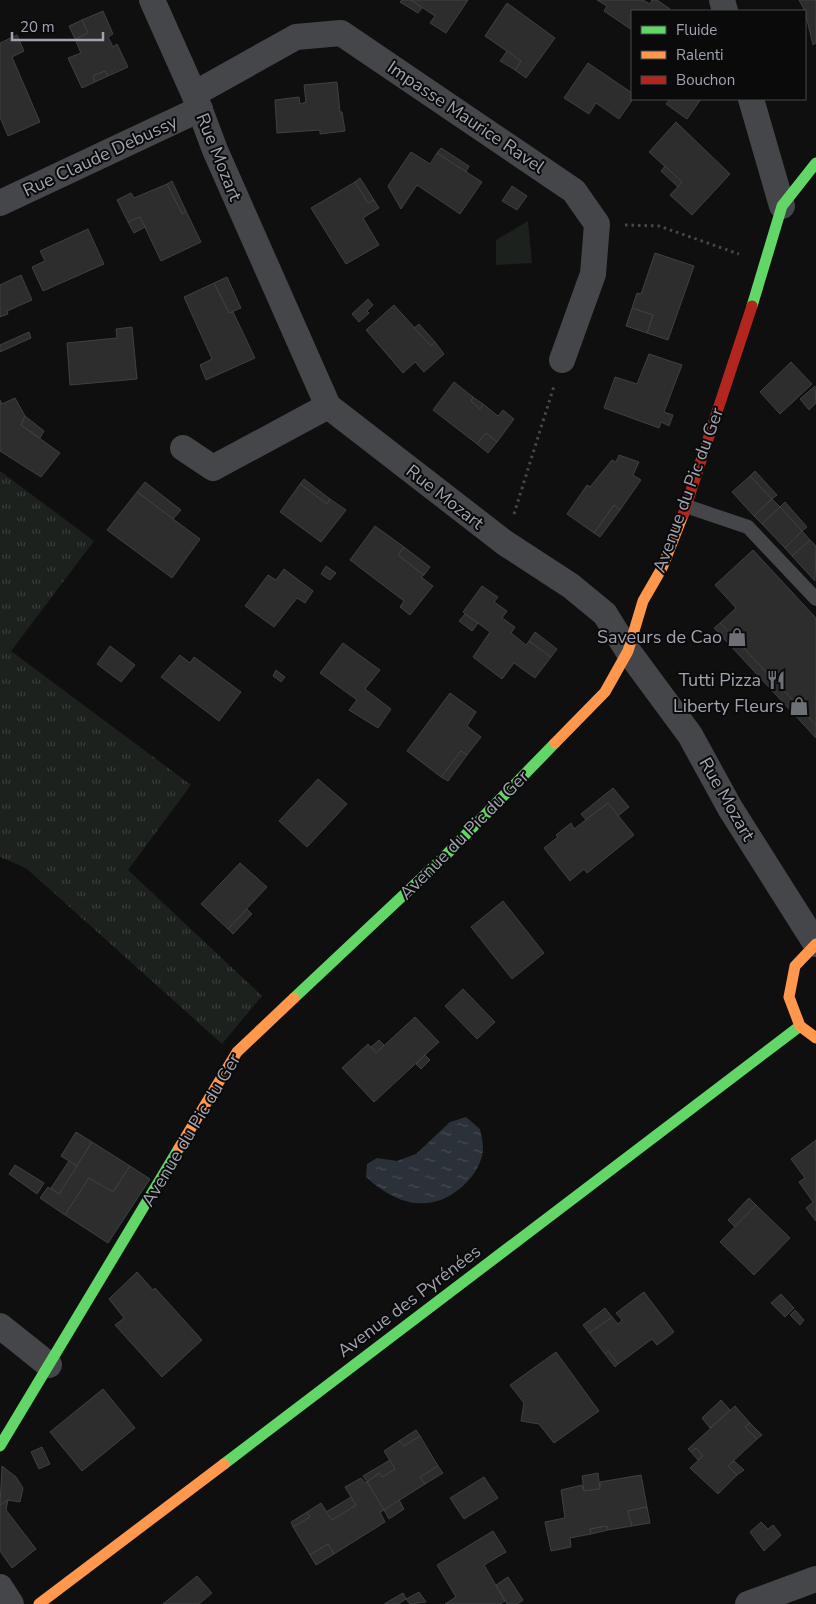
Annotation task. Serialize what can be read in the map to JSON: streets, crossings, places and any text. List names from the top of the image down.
{
  "streets": {
    "street": [
      "Impasse Maurice Ravel",
      "Rue Claude Debussy",
      "Rue Mozart",
      "Avenue du Pic du Ger",
      "Avenue des Pyrénées"
    ]
  },
  "crossings": [
    ["Impasse Maurice Ravel", "Rue Claude Debussy"],
    ["Impasse Maurice Ravel", "Rue Mozart"],
    ["Rue Claude Debussy", "Rue Mozart"],
    ["Rue Mozart", "Avenue du Pic du Ger"]
  ],
  "places": {
    "shop": ["Saveurs de Cao", "Liberty Fleurs"],
    "restaurant": ["Tutti Pizza"]
  },
  "legend": ["Fluide", "Ralenti", "Bouchon"],
  "scale_bar": "20 m"
}
